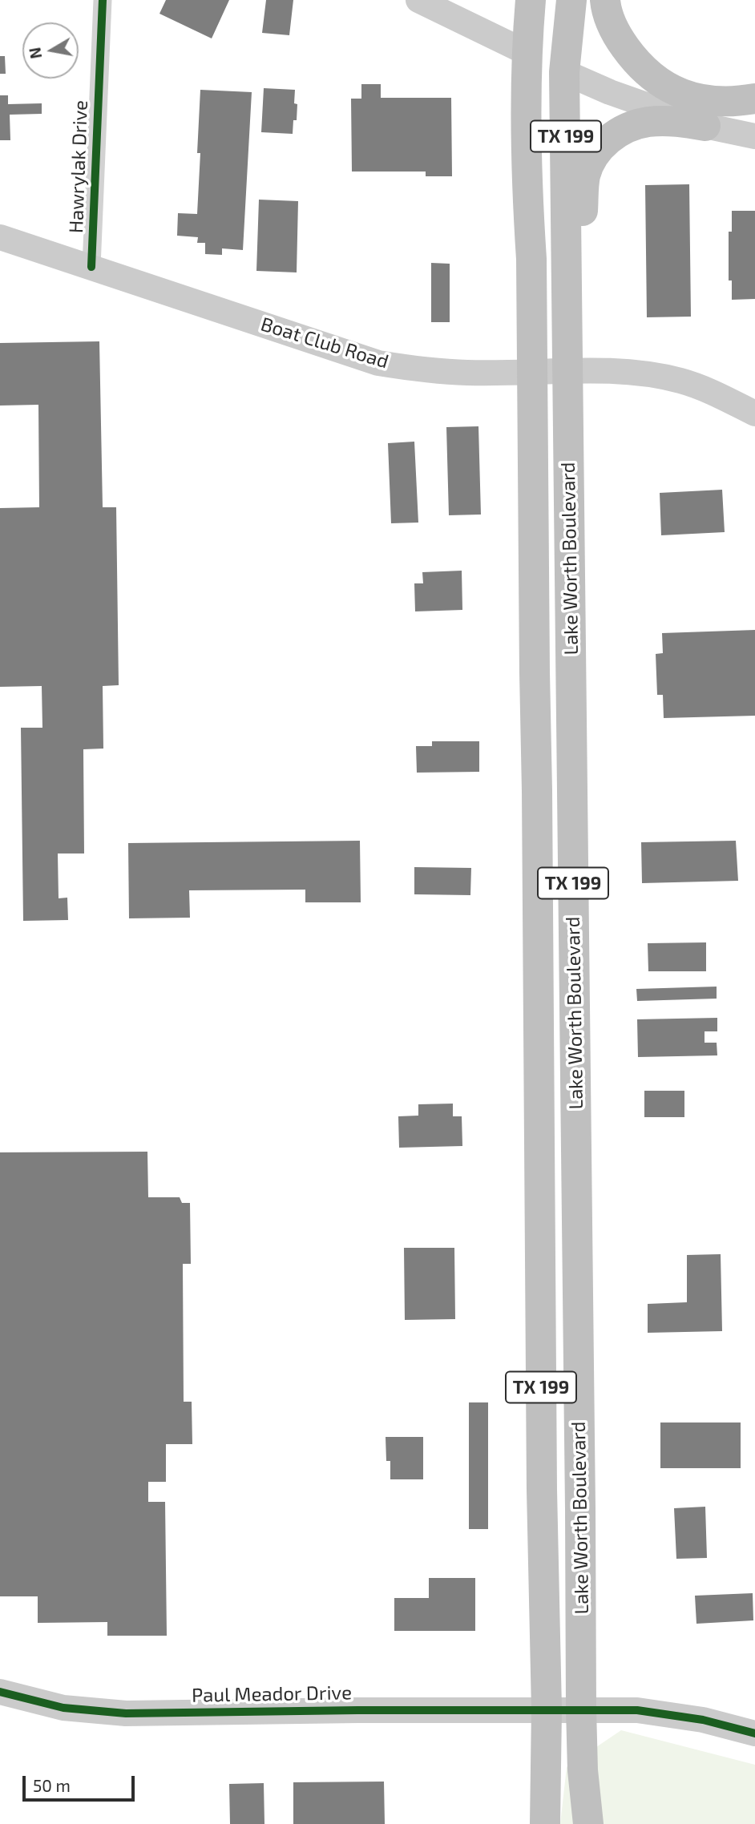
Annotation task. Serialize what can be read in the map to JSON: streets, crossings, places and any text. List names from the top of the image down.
{
  "streets": {
    "highway": ["TX 199", "Lake Worth Boulevard"],
    "main road": ["Boat Club Road", "Paul Meador Drive"],
    "street": ["Hawrylak Drive"]
  },
  "crossings": [
    ["Hawrylak Drive", "Boat Club Road"],
    ["Boat Club Road", "Lake Worth Boulevard"],
    ["Lake Worth Boulevard", "Paul Meador Drive"]
  ],
  "scale_bar": "50 m",
  "north": "left"
}
